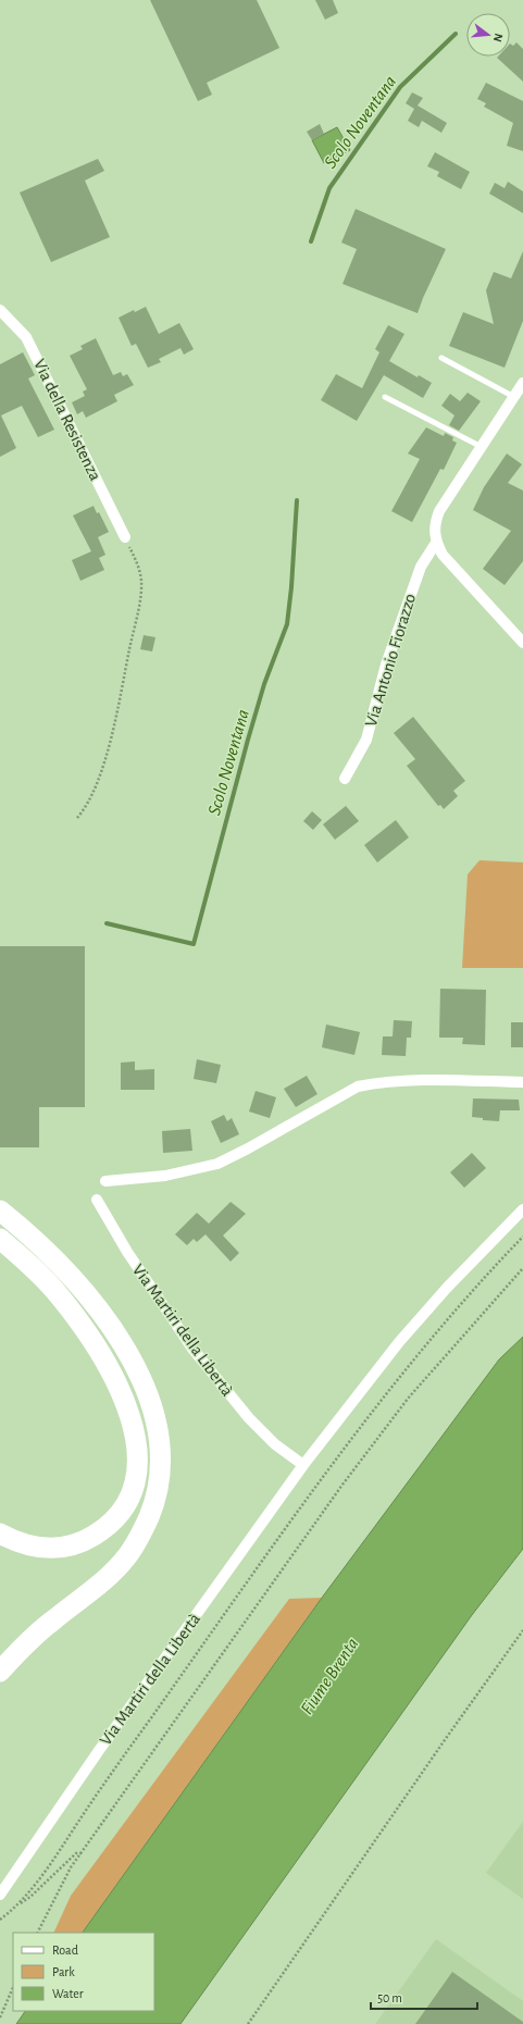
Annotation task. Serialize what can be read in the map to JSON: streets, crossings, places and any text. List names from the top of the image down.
{
  "streets": {
    "street": ["Via della Resistenza", "Via Antonio Fiorazzo", "Via Martiri della Libertà"]
  },
  "water": ["Scolo Noventana", "Fiume Brenta"],
  "legend": ["Road", "Park", "Water"],
  "scale_bar": "50 m",
  "north": "right"
}
